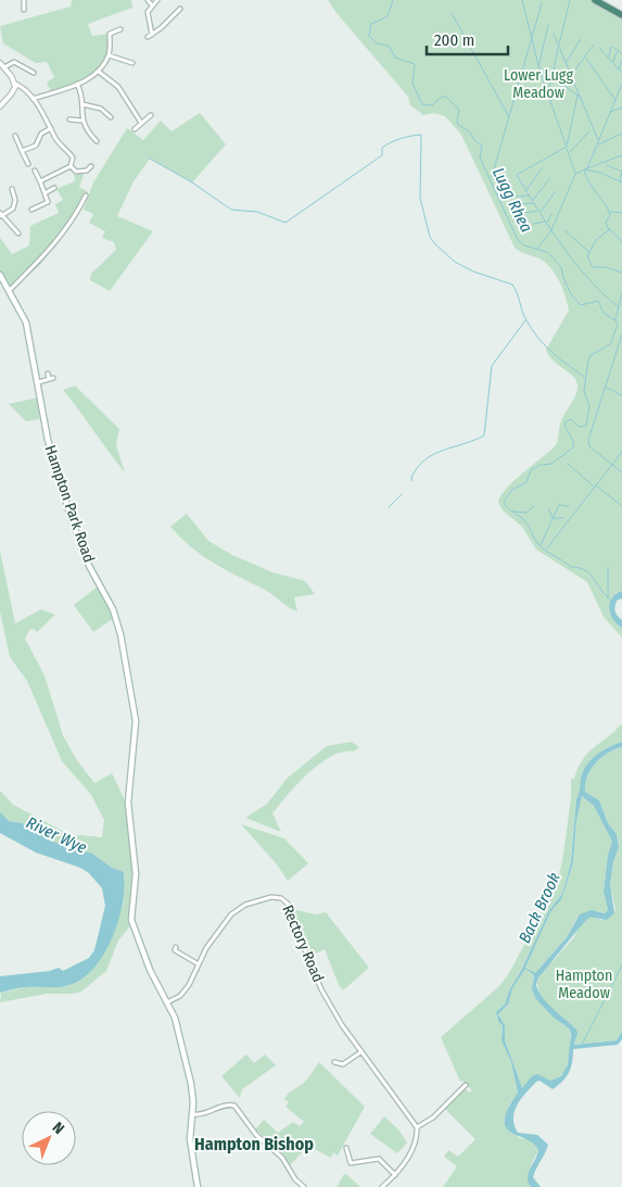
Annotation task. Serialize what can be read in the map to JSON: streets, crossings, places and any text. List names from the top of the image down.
{
  "streets": {
    "main road": ["Hampton Park Road"],
    "street": ["Rectory Road"]
  },
  "crossings": [
    ["Hampton Park Road", "Rectory Road"]
  ],
  "districts": ["Hampton Bishop"],
  "water": ["Lugg Rhea", "River Wye", "Back Brook"],
  "parks": ["Lower Lugg Meadow", "Hampton Meadow"],
  "scale_bar": "200 m",
  "north": "top right"
}
